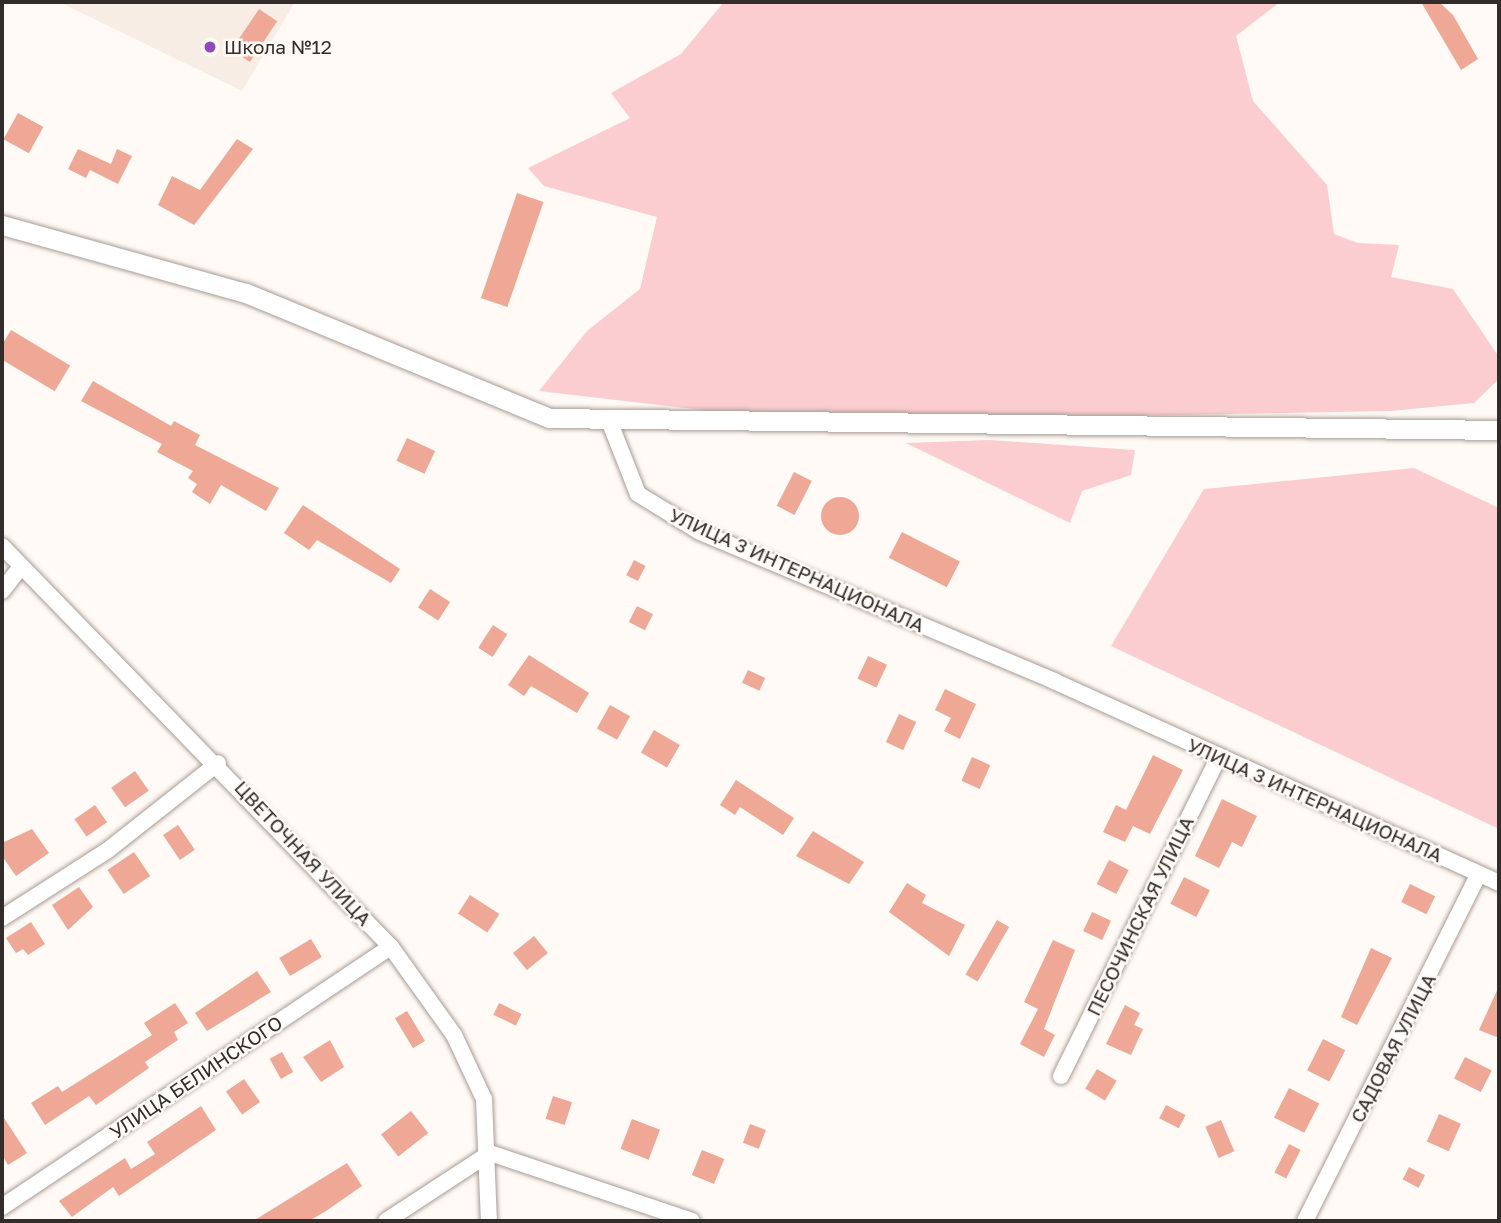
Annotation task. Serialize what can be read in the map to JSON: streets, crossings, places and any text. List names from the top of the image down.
{
  "streets": {
    "street": [
      "УЛИЦА 3 ИНТЕРНАЦИОНАЛА",
      "ЦВЕТОЧНАЯ УЛИЦА",
      "ПЕСОЧИНСКАЯ УЛИЦА",
      "САДОВАЯ УЛИЦА",
      "УЛИЦА БЕЛИНСКОГО"
    ]
  },
  "crossings": [
    ["УЛИЦА 3 ИНТЕРНАЦИОНАЛА", "ПЕСОЧИНСКАЯ УЛИЦА"],
    ["УЛИЦА 3 ИНТЕРНАЦИОНАЛА", "САДОВАЯ УЛИЦА"],
    ["ЦВЕТОЧНАЯ УЛИЦА", "УЛИЦА БЕЛИНСКОГО"]
  ],
  "places": ["Школа №12"]
}
